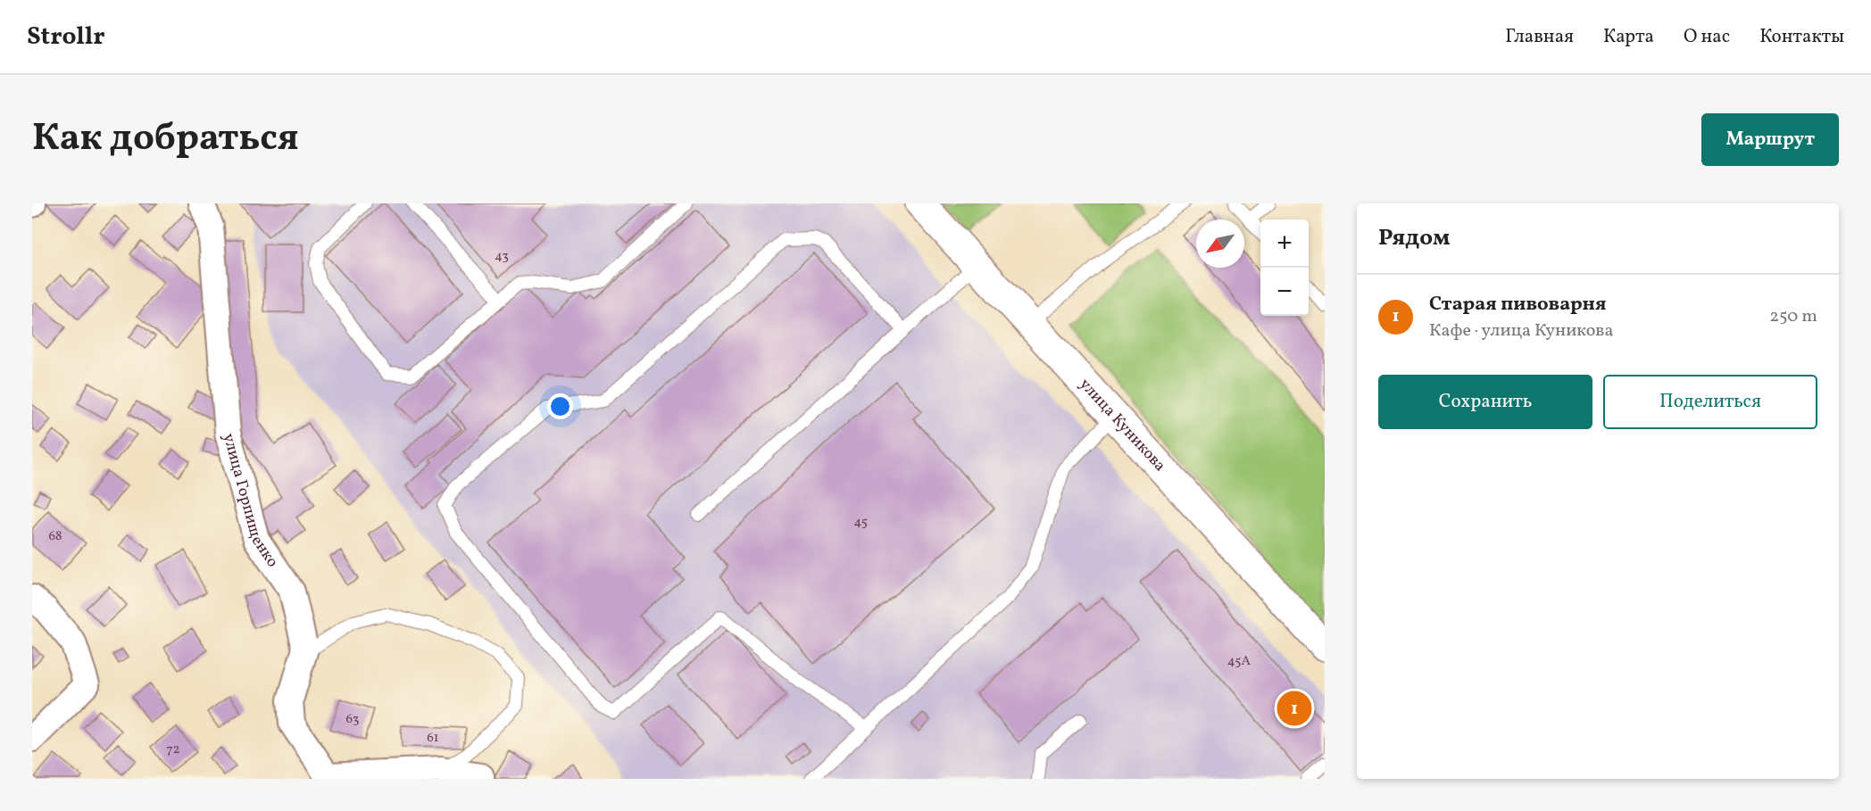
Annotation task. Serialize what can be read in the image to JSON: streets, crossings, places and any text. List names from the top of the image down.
{
  "streets": {
    "street": ["улица Куникова", "улица Горпищенко"]
  },
  "house_numbers": [
    "43",
    "45",
    "68",
    "45А",
    "63",
    "61",
    "72"
  ],
  "north": "bottom left",
  "page": {
    "header": "Strollr",
    "nav": [
      "Главная",
      "Карта",
      "О нас",
      "Контакты"
    ],
    "title": "Как добраться",
    "buttons": [
      "Маршрут",
      ["Сохранить", "Поделиться"]
    ],
    "heading": "Рядом",
    "map_buttons": ["+", "−"],
    "list": [
      {
        "mark": "1",
        "name": "Старая пивоварня",
        "note": "Кафе · улица Куникова",
        "value": "250 m"
      }
    ],
    "pins": "1"
  }
}
